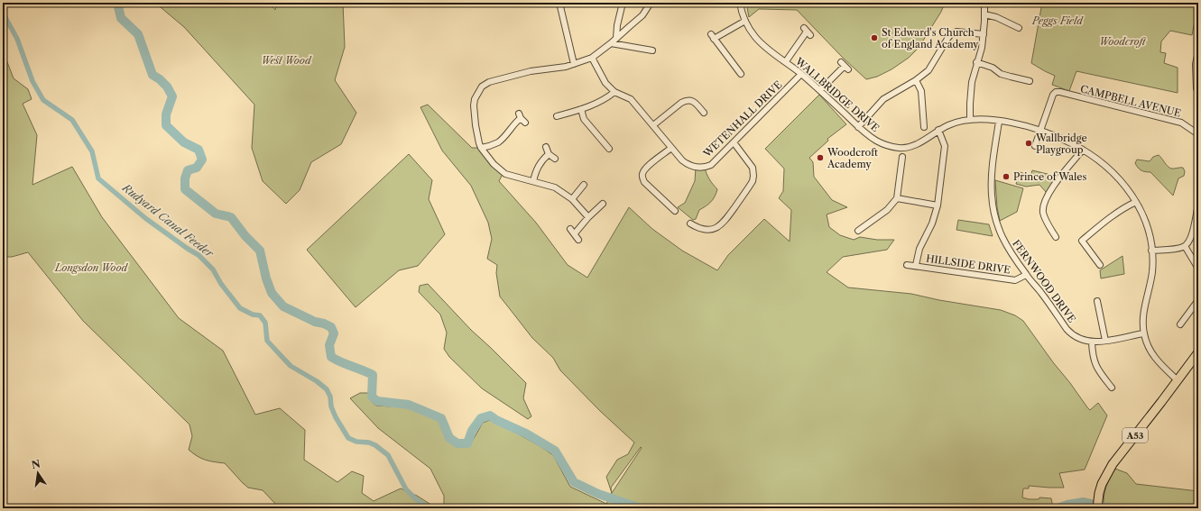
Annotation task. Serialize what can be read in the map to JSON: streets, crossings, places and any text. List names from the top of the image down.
{
  "streets": {
    "highway": ["A53"],
    "street": [
      "WALLBRIDGE DRIVE",
      "CAMPBELL AVENUE",
      "WETENHALL DRIVE",
      "HILLSIDE DRIVE",
      "FERNWOOD DRIVE"
    ]
  },
  "crossings": [
    ["WALLBRIDGE DRIVE", "CAMPBELL AVENUE"],
    ["WALLBRIDGE DRIVE", "WETENHALL DRIVE"],
    ["WALLBRIDGE DRIVE", "FERNWOOD DRIVE"],
    ["WALLBRIDGE DRIVE", "A53"],
    ["HILLSIDE DRIVE", "FERNWOOD DRIVE"]
  ],
  "water": ["Rudyard Canal Feeder"],
  "parks": [
    "Peggs Field",
    "Woodcroft",
    "West Wood",
    "Longsdon Wood"
  ],
  "places": [
    "St Edward's Church of England Academy",
    "Wallbridge Playgroup",
    "Woodcroft Academy",
    "Prince of Wales"
  ],
  "north": "top"
}
